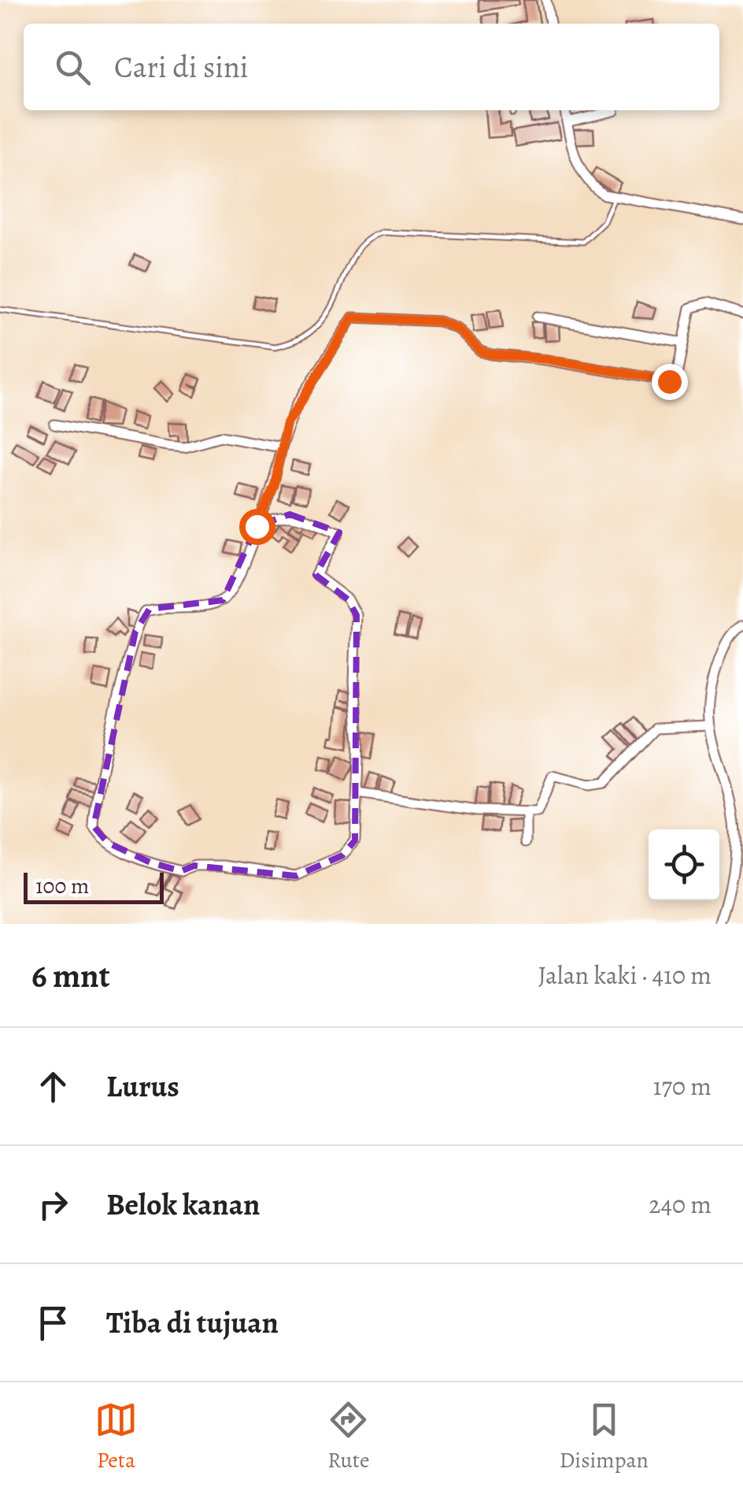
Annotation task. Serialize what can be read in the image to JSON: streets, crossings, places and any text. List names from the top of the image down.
{
  "scale_bar": "100 m",
  "page": {
    "search": "Cari di sini",
    "scale": "100 m",
    "heading": ["6 mnt", "Jalan kaki · 410 m"],
    "list": [
      ["Lurus", "170 m"],
      ["Belok kanan", "240 m"],
      "Tiba di tujuan"
    ],
    "nav": ["Peta", "Rute", "Disimpan"]
  }
}
